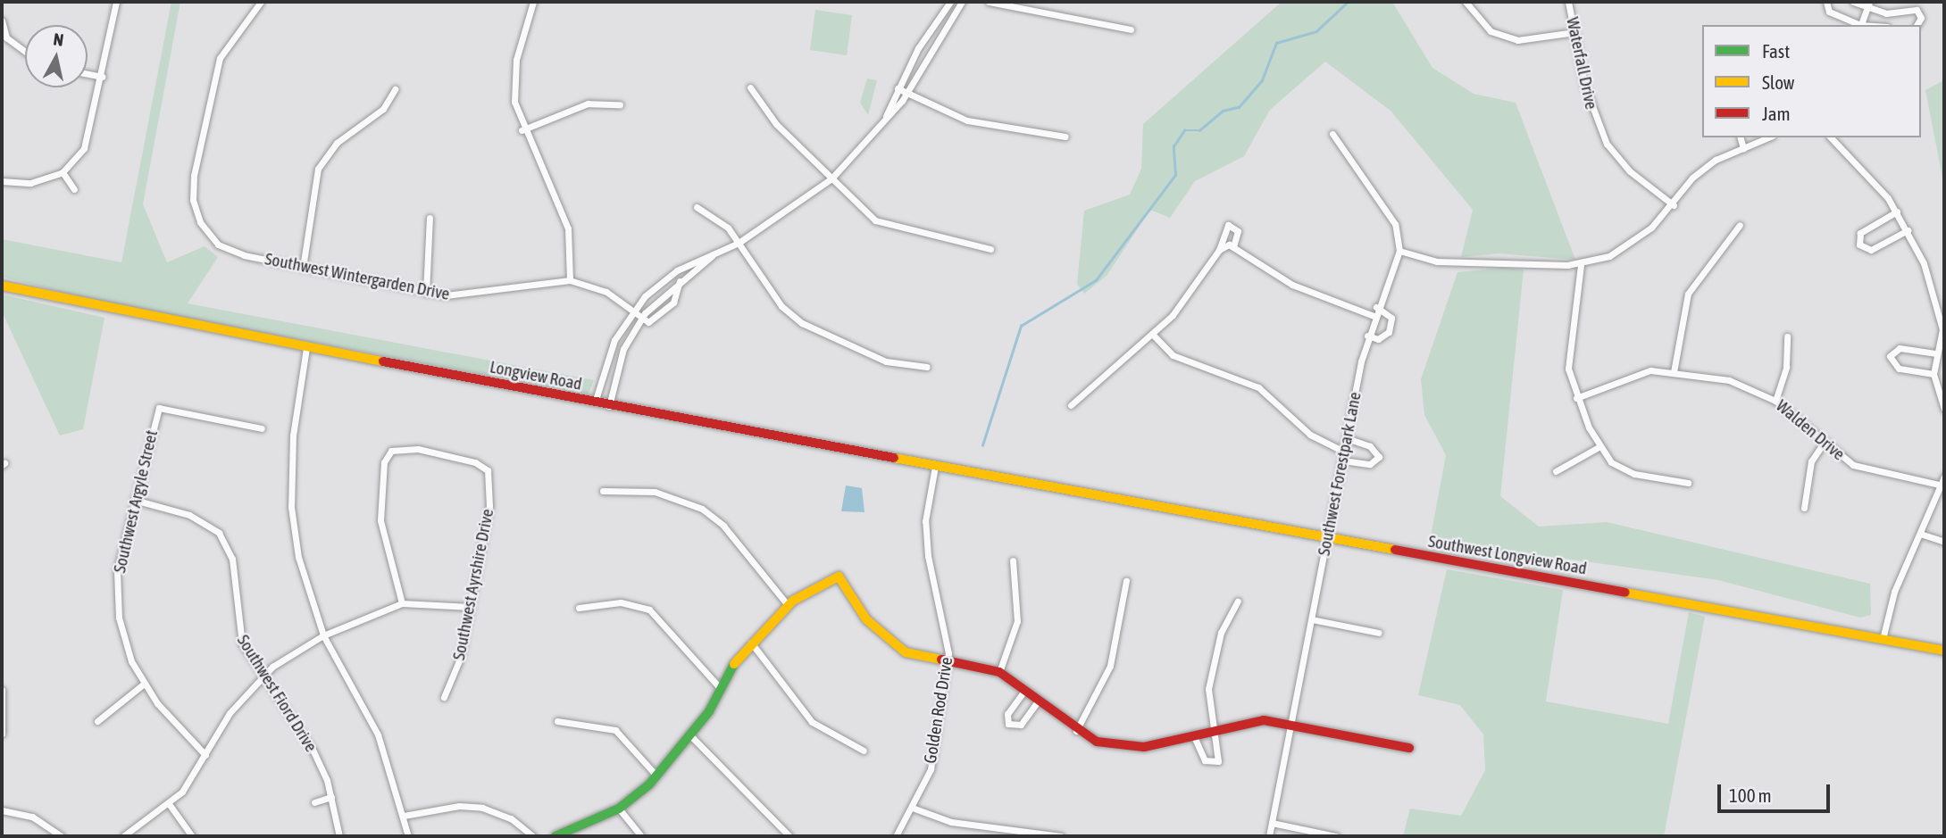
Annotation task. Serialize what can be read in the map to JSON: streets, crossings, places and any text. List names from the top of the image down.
{
  "streets": {
    "street": [
      "Waterfall Drive",
      "Southwest Wintergarden Drive",
      "Longview Road",
      "Walden Drive",
      "Southwest Forestpark Lane",
      "Southwest Argyle Street",
      "Southwest Longview Road",
      "Southwest Ayrshire Drive",
      "Southwest Fiord Drive",
      "Golden Rod Drive"
    ]
  },
  "crossings": [
    ["Longview Road", "Southwest Longview Road"],
    ["Longview Road", "Golden Rod Drive"],
    ["Southwest Forestpark Lane", "Southwest Longview Road"],
    ["Southwest Argyle Street", "Southwest Fiord Drive"]
  ],
  "legend": ["Fast", "Slow", "Jam"],
  "scale_bar": "100 m",
  "north": "top"
}
